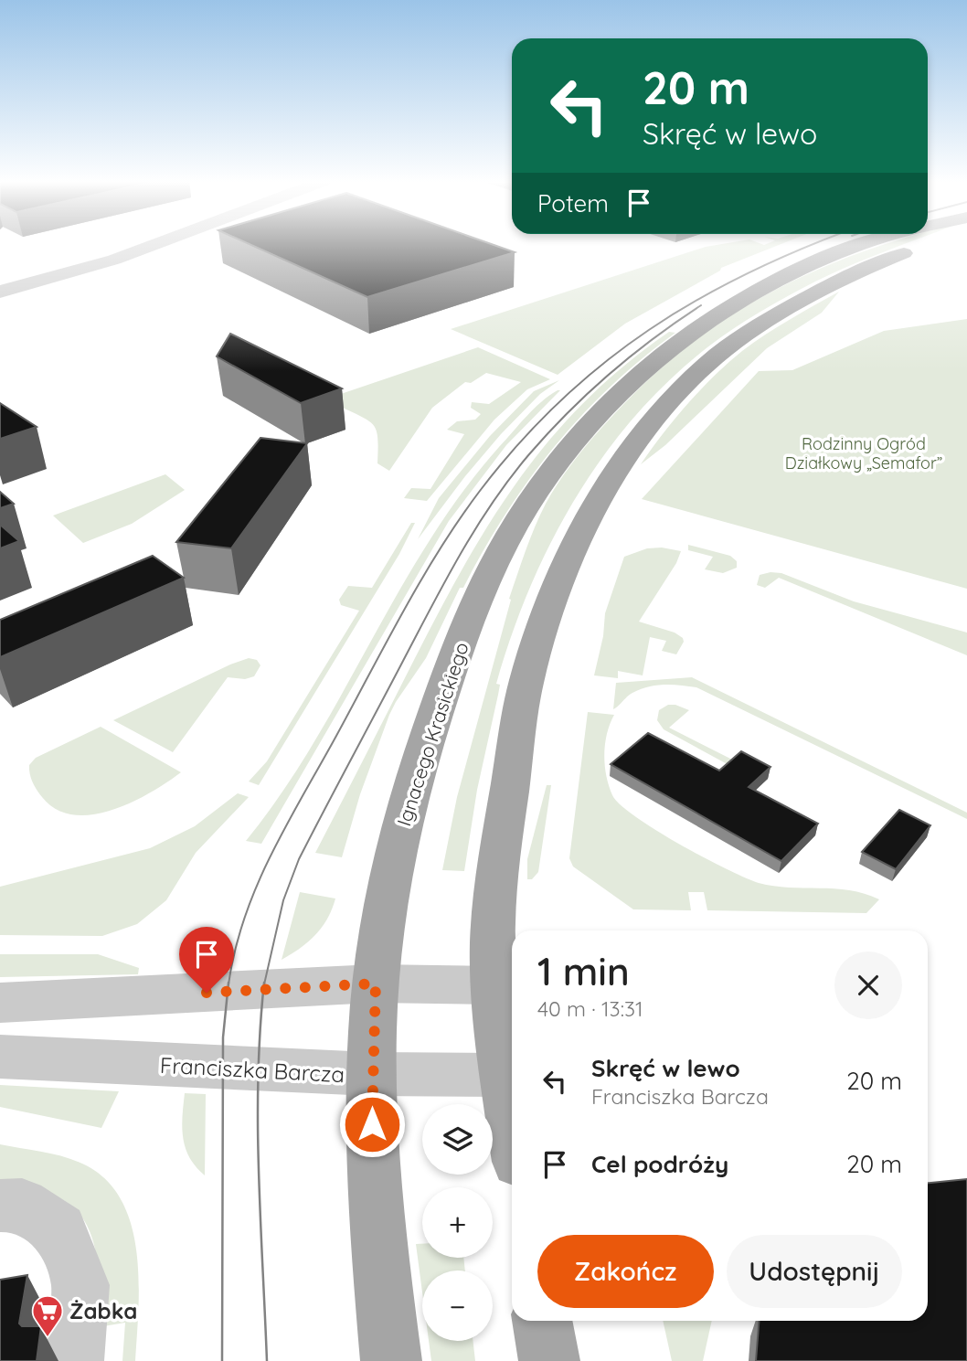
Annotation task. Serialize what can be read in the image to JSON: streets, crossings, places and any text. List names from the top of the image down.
{
  "streets": {
    "main road": ["Ignacego Krasickiego"],
    "street": ["Franciszka Barcza"]
  },
  "crossings": [
    ["Ignacego Krasickiego", "Franciszka Barcza"]
  ],
  "parks": ["Rodzinny Ogród Działkowy „Semafor”"],
  "places": {
    "supermarket": ["Żabka"]
  },
  "page": {
    "turn": ["20 m", "Skręć w lewo"],
    "then": "Potem",
    "heading": ["1 min", "40 m · 13:31"],
    "list": [
      {
        "name": "Skręć w lewo",
        "note": "Franciszka Barcza",
        "value": "20 m"
      },
      {
        "name": "Cel podróży",
        "value": "20 m"
      }
    ],
    "map_buttons": ["+", "−"],
    "buttons": ["Zakończ", "Udostępnij"]
  }
}
